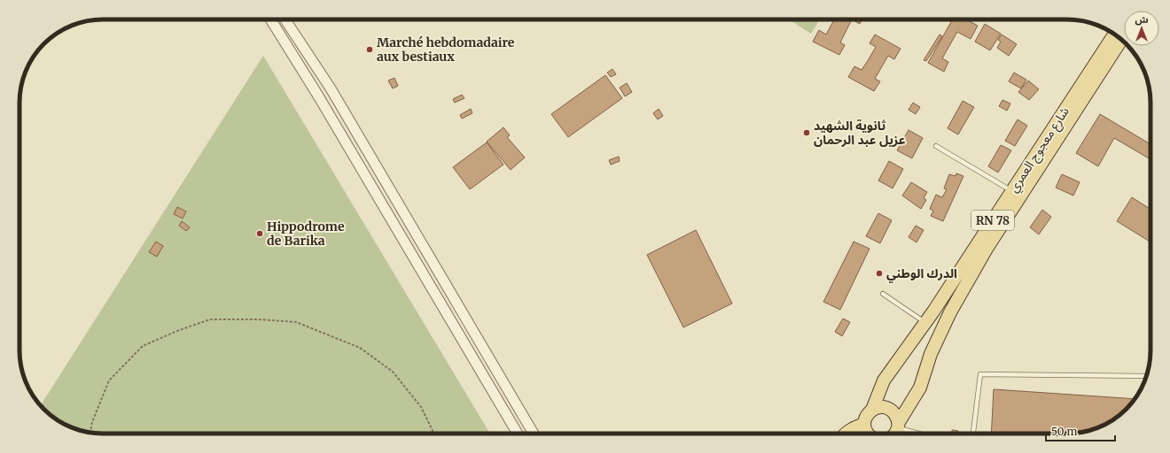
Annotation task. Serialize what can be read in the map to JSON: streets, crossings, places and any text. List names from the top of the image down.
{
  "streets": {
    "main road": ["شارع معجوج العمري", "RN 78"]
  },
  "places": [
    "Marché hebdomadaire aux bestiaux",
    "ثانوية الشهيد عزيل عبد الرحمان",
    "Hippodrome de Barika",
    "الدرك الوطني"
  ],
  "scale_bar": "50 m",
  "north": "top"
}
